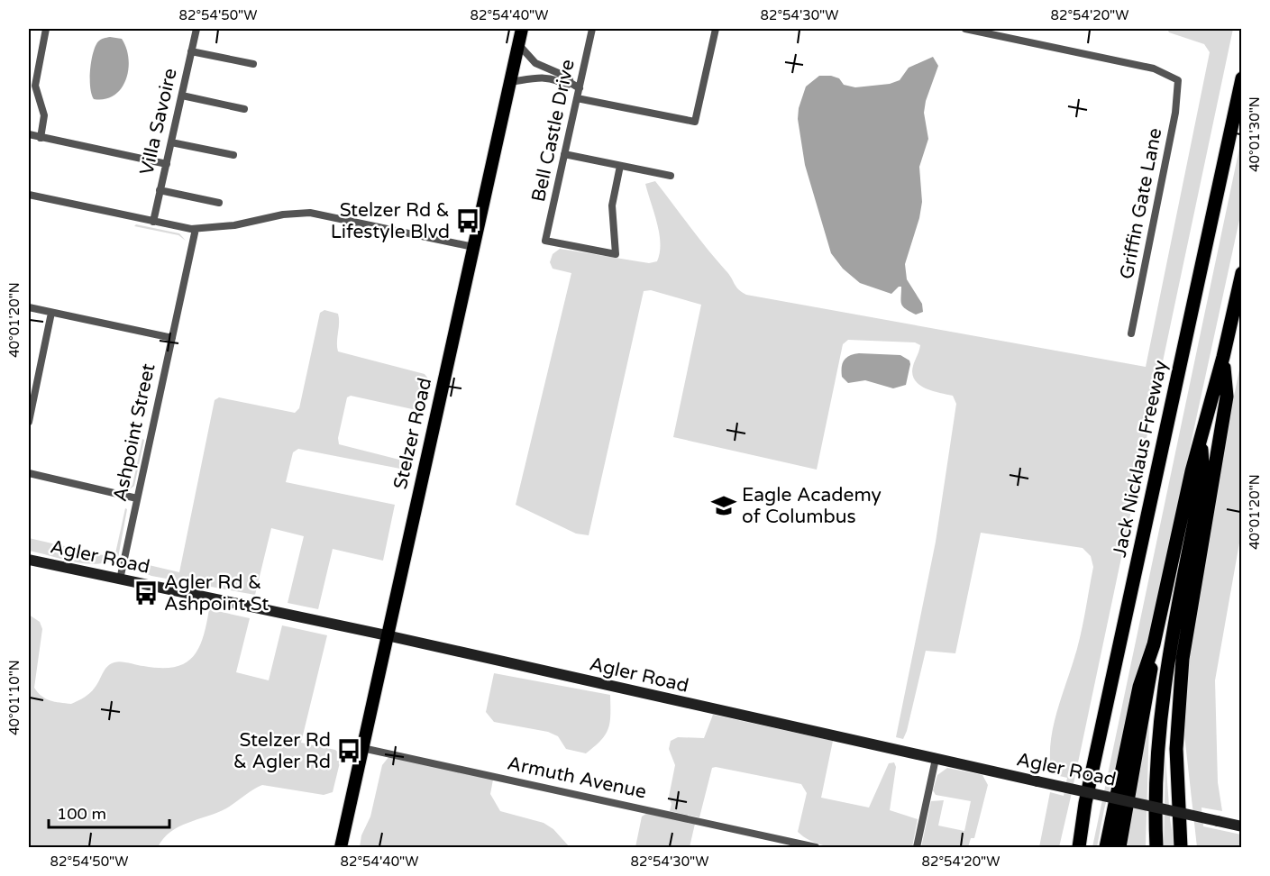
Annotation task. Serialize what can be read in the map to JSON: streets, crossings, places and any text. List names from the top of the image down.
{
  "streets": {
    "highway": ["Jack Nicklaus Freeway"],
    "main road": ["Stelzer Road", "Agler Road"],
    "street": [
      "Villa Savoire",
      "Bell Castle Drive",
      "Griffin Gate Lane",
      "Ashpoint Street",
      "Armuth Avenue"
    ]
  },
  "crossings": [
    ["Ashpoint Street", "Agler Road"],
    ["Stelzer Road", "Agler Road"],
    ["Stelzer Road", "Armuth Avenue"]
  ],
  "places": {
    "bus stop": ["Stelzer Rd & Lifestyle Blvd", "Agler Rd & Ashpoint St", "Stelzer Rd & Agler Rd"],
    "school or university": ["Eagle Academy of Columbus"]
  },
  "scale_bar": "100 m",
  "coordinates": [
    "82°54'50\"W",
    "82°54'40\"W",
    "82°54'30\"W",
    "82°54'20\"W",
    "40°01'30\"N",
    "40°01'20\"N",
    "40°01'10\"N"
  ]
}
